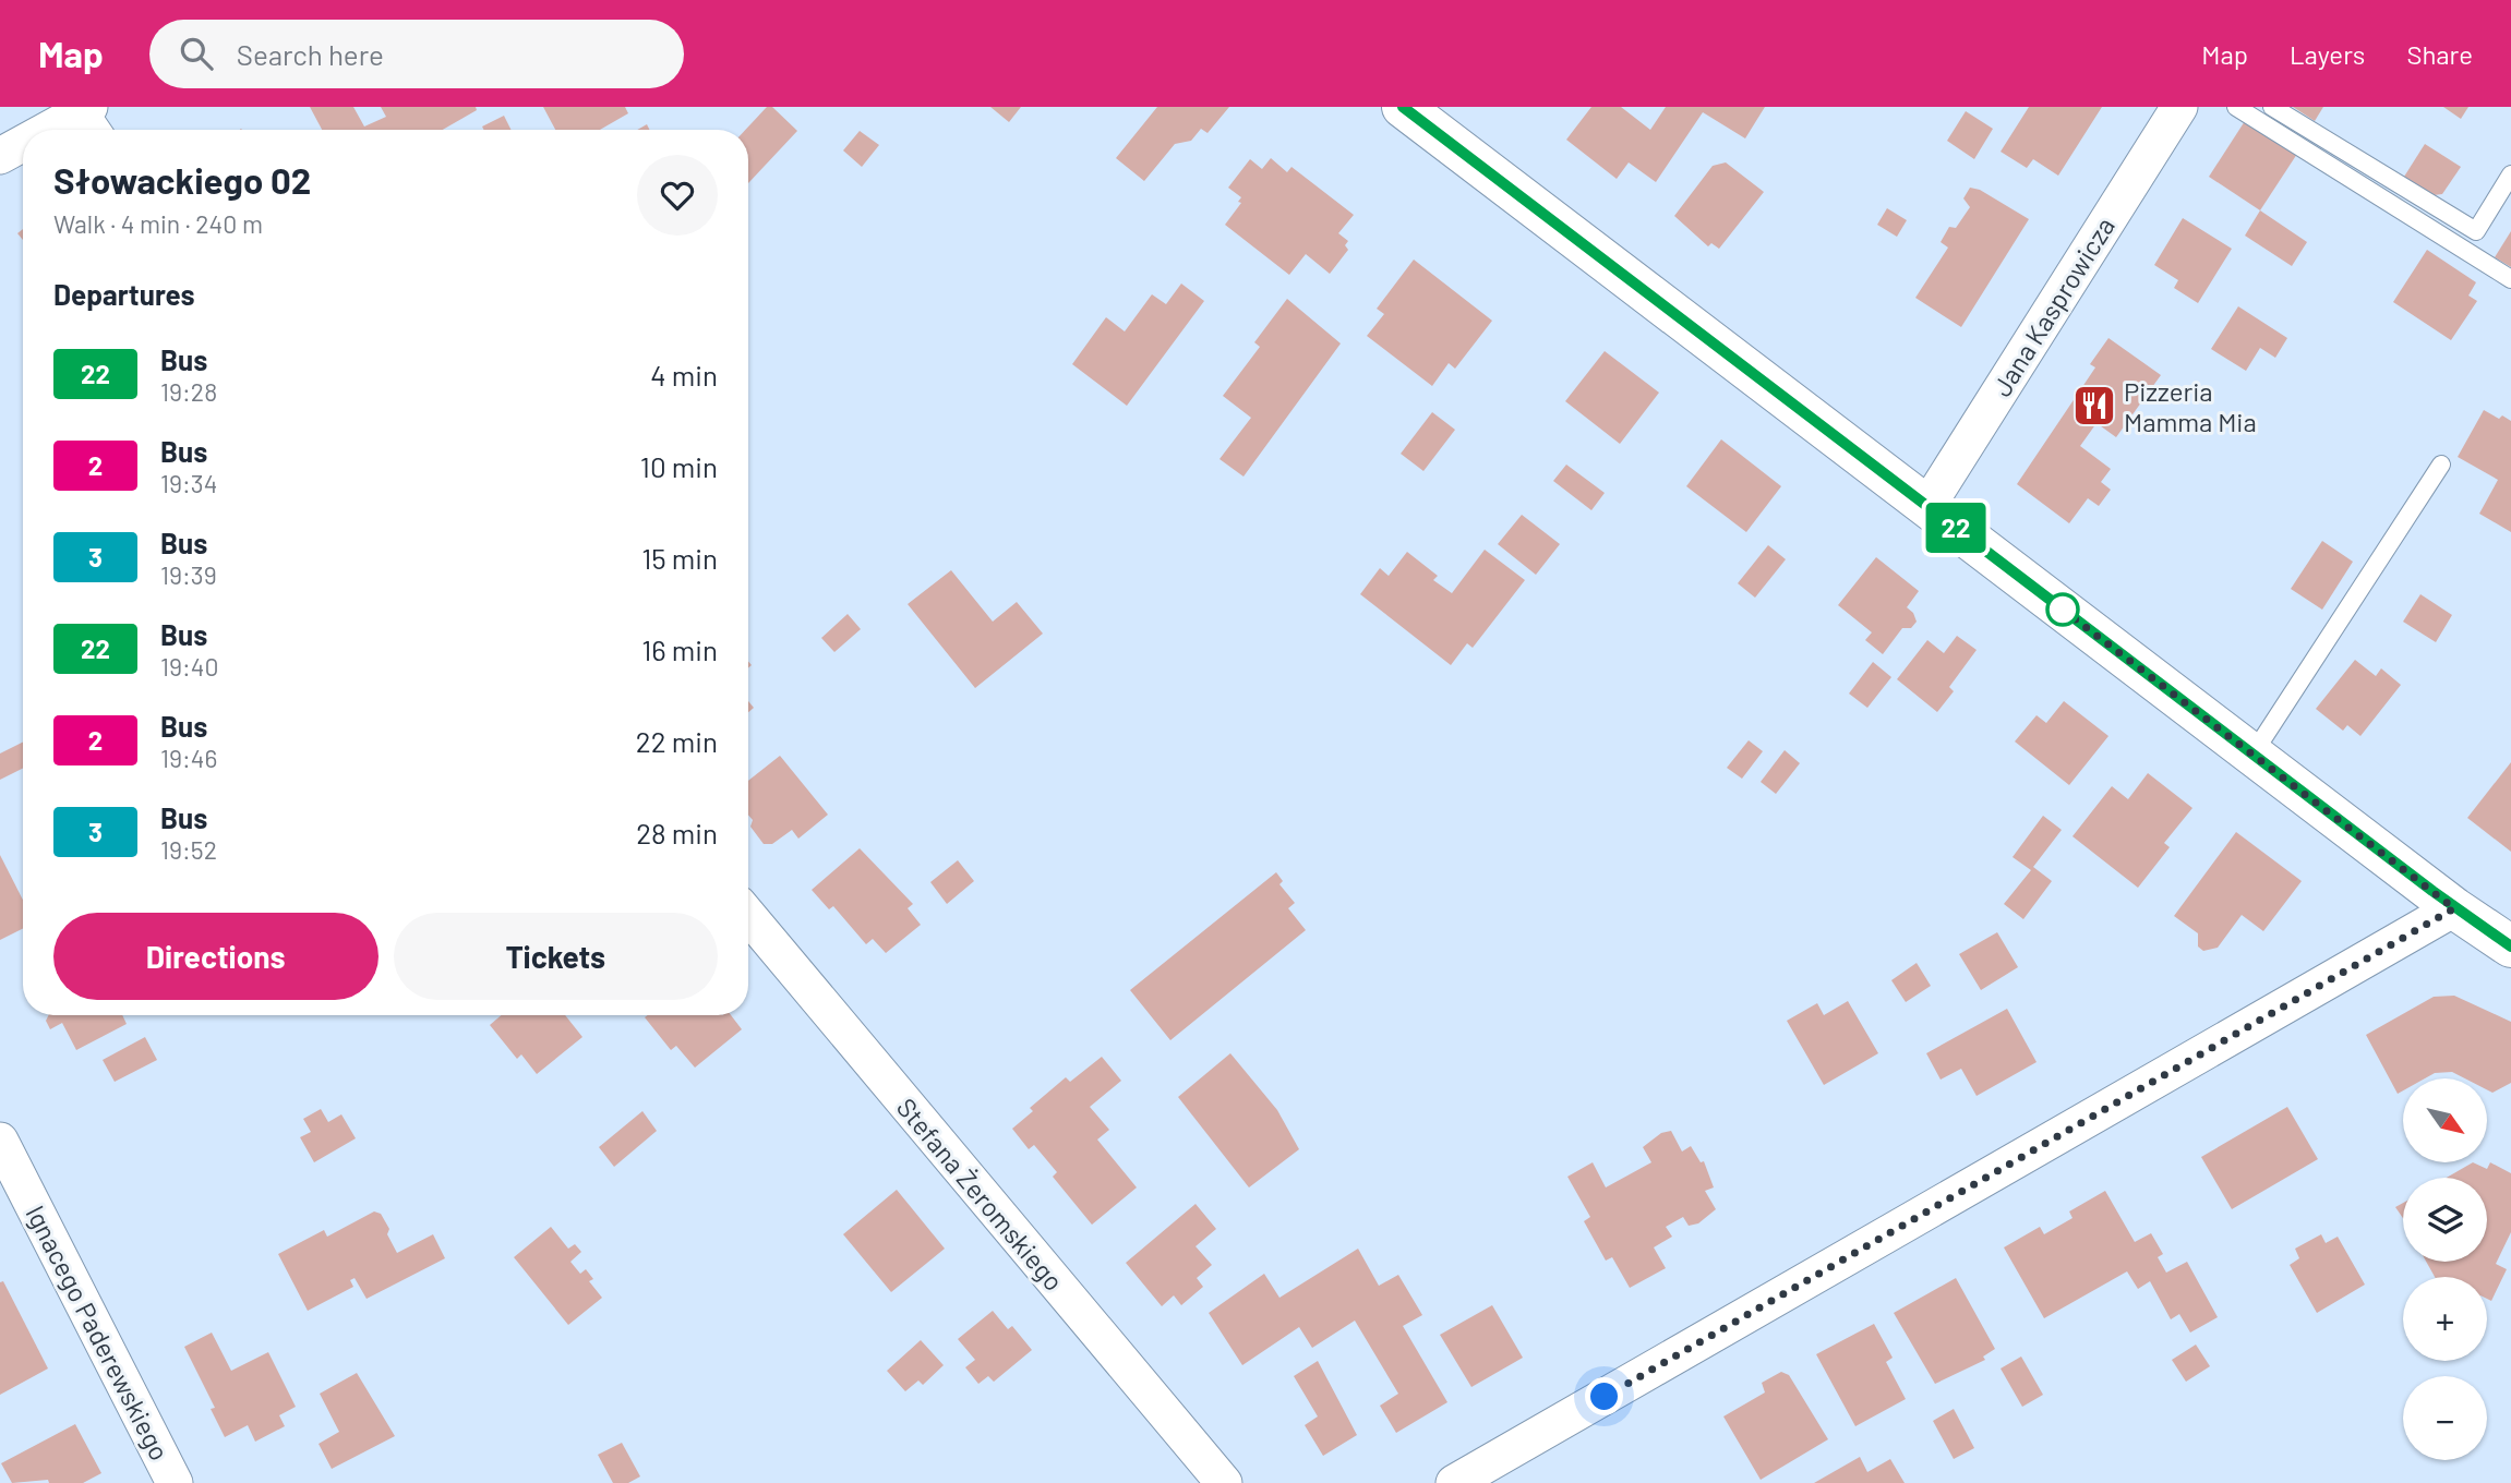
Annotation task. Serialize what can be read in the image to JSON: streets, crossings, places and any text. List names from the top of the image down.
{
  "streets": {
    "street": ["Jana Kasprowicza", "Stefana Żeromskiego", "Ignacego Paderewskiego"]
  },
  "places": {
    "restaurant": ["Pizzeria Mamma Mia"]
  },
  "lines": ["bus line 22"],
  "north": "bottom right",
  "page": {
    "header": "Map",
    "search": "Search here",
    "nav": ["Map", "Layers", "Share"],
    "on_map": "22",
    "heading": [
      ["Słowackiego 02", "Walk · 4 min · 240 m"],
      "Departures"
    ],
    "list": [
      {
        "mark": "22",
        "name": "Bus",
        "note": "19:28",
        "value": "4 min"
      },
      {
        "mark": "2",
        "name": "Bus",
        "note": "19:34",
        "value": "10 min"
      },
      {
        "mark": "3",
        "name": "Bus",
        "note": "19:39",
        "value": "15 min"
      },
      {
        "mark": "22",
        "name": "Bus",
        "note": "19:40",
        "value": "16 min"
      },
      {
        "mark": "2",
        "name": "Bus",
        "note": "19:46",
        "value": "22 min"
      },
      {
        "mark": "3",
        "name": "Bus",
        "note": "19:52",
        "value": "28 min"
      }
    ],
    "buttons": ["Directions", "Tickets"],
    "map_buttons": ["+", "−"]
  }
}
